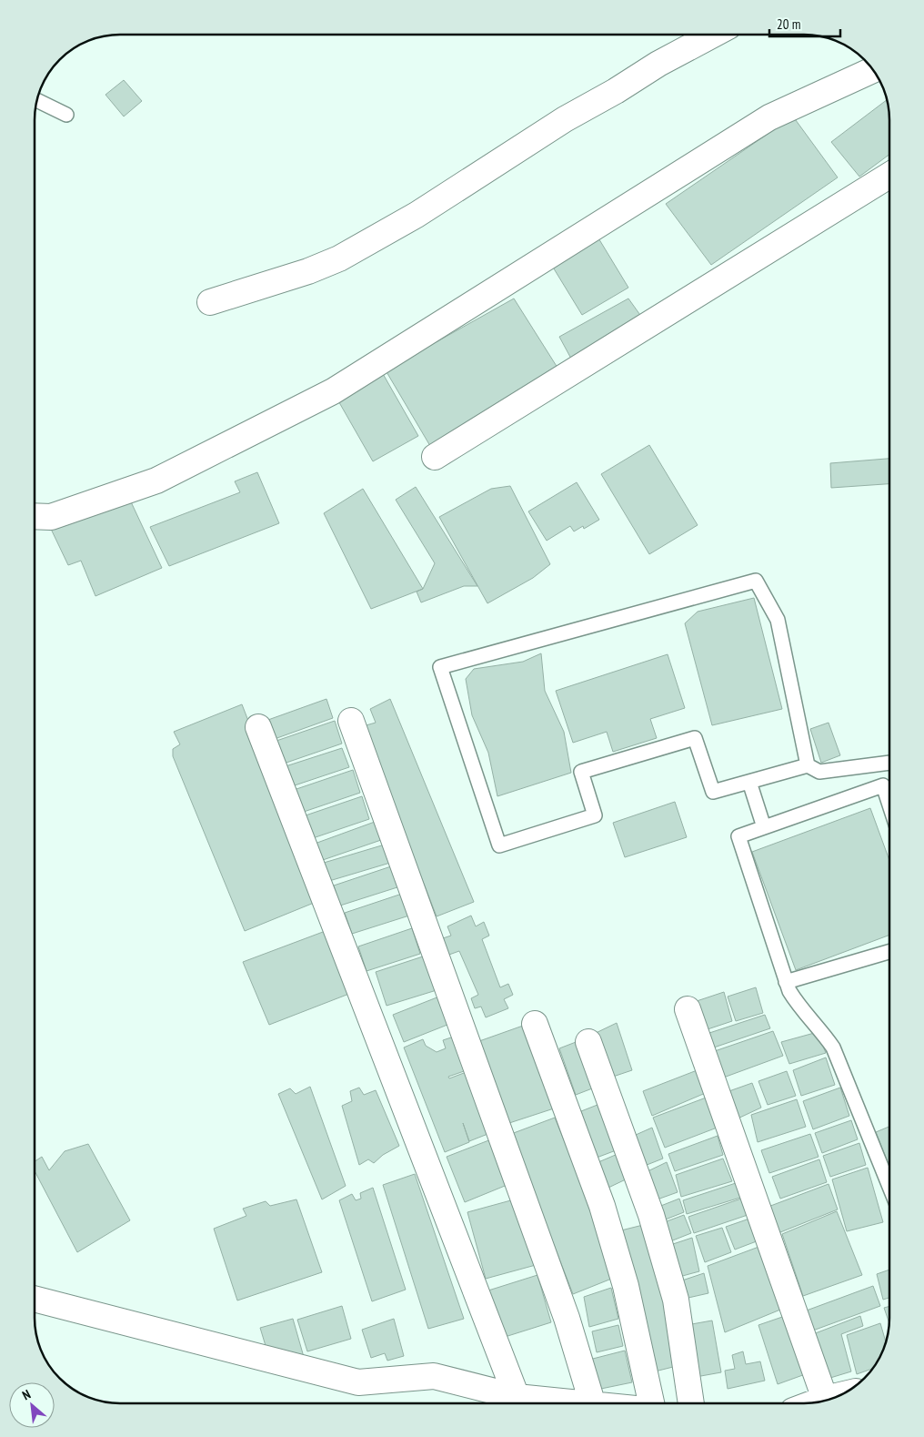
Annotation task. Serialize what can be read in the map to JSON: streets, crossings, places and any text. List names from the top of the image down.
{
  "scale_bar": "20 m",
  "north": "top left"
}
